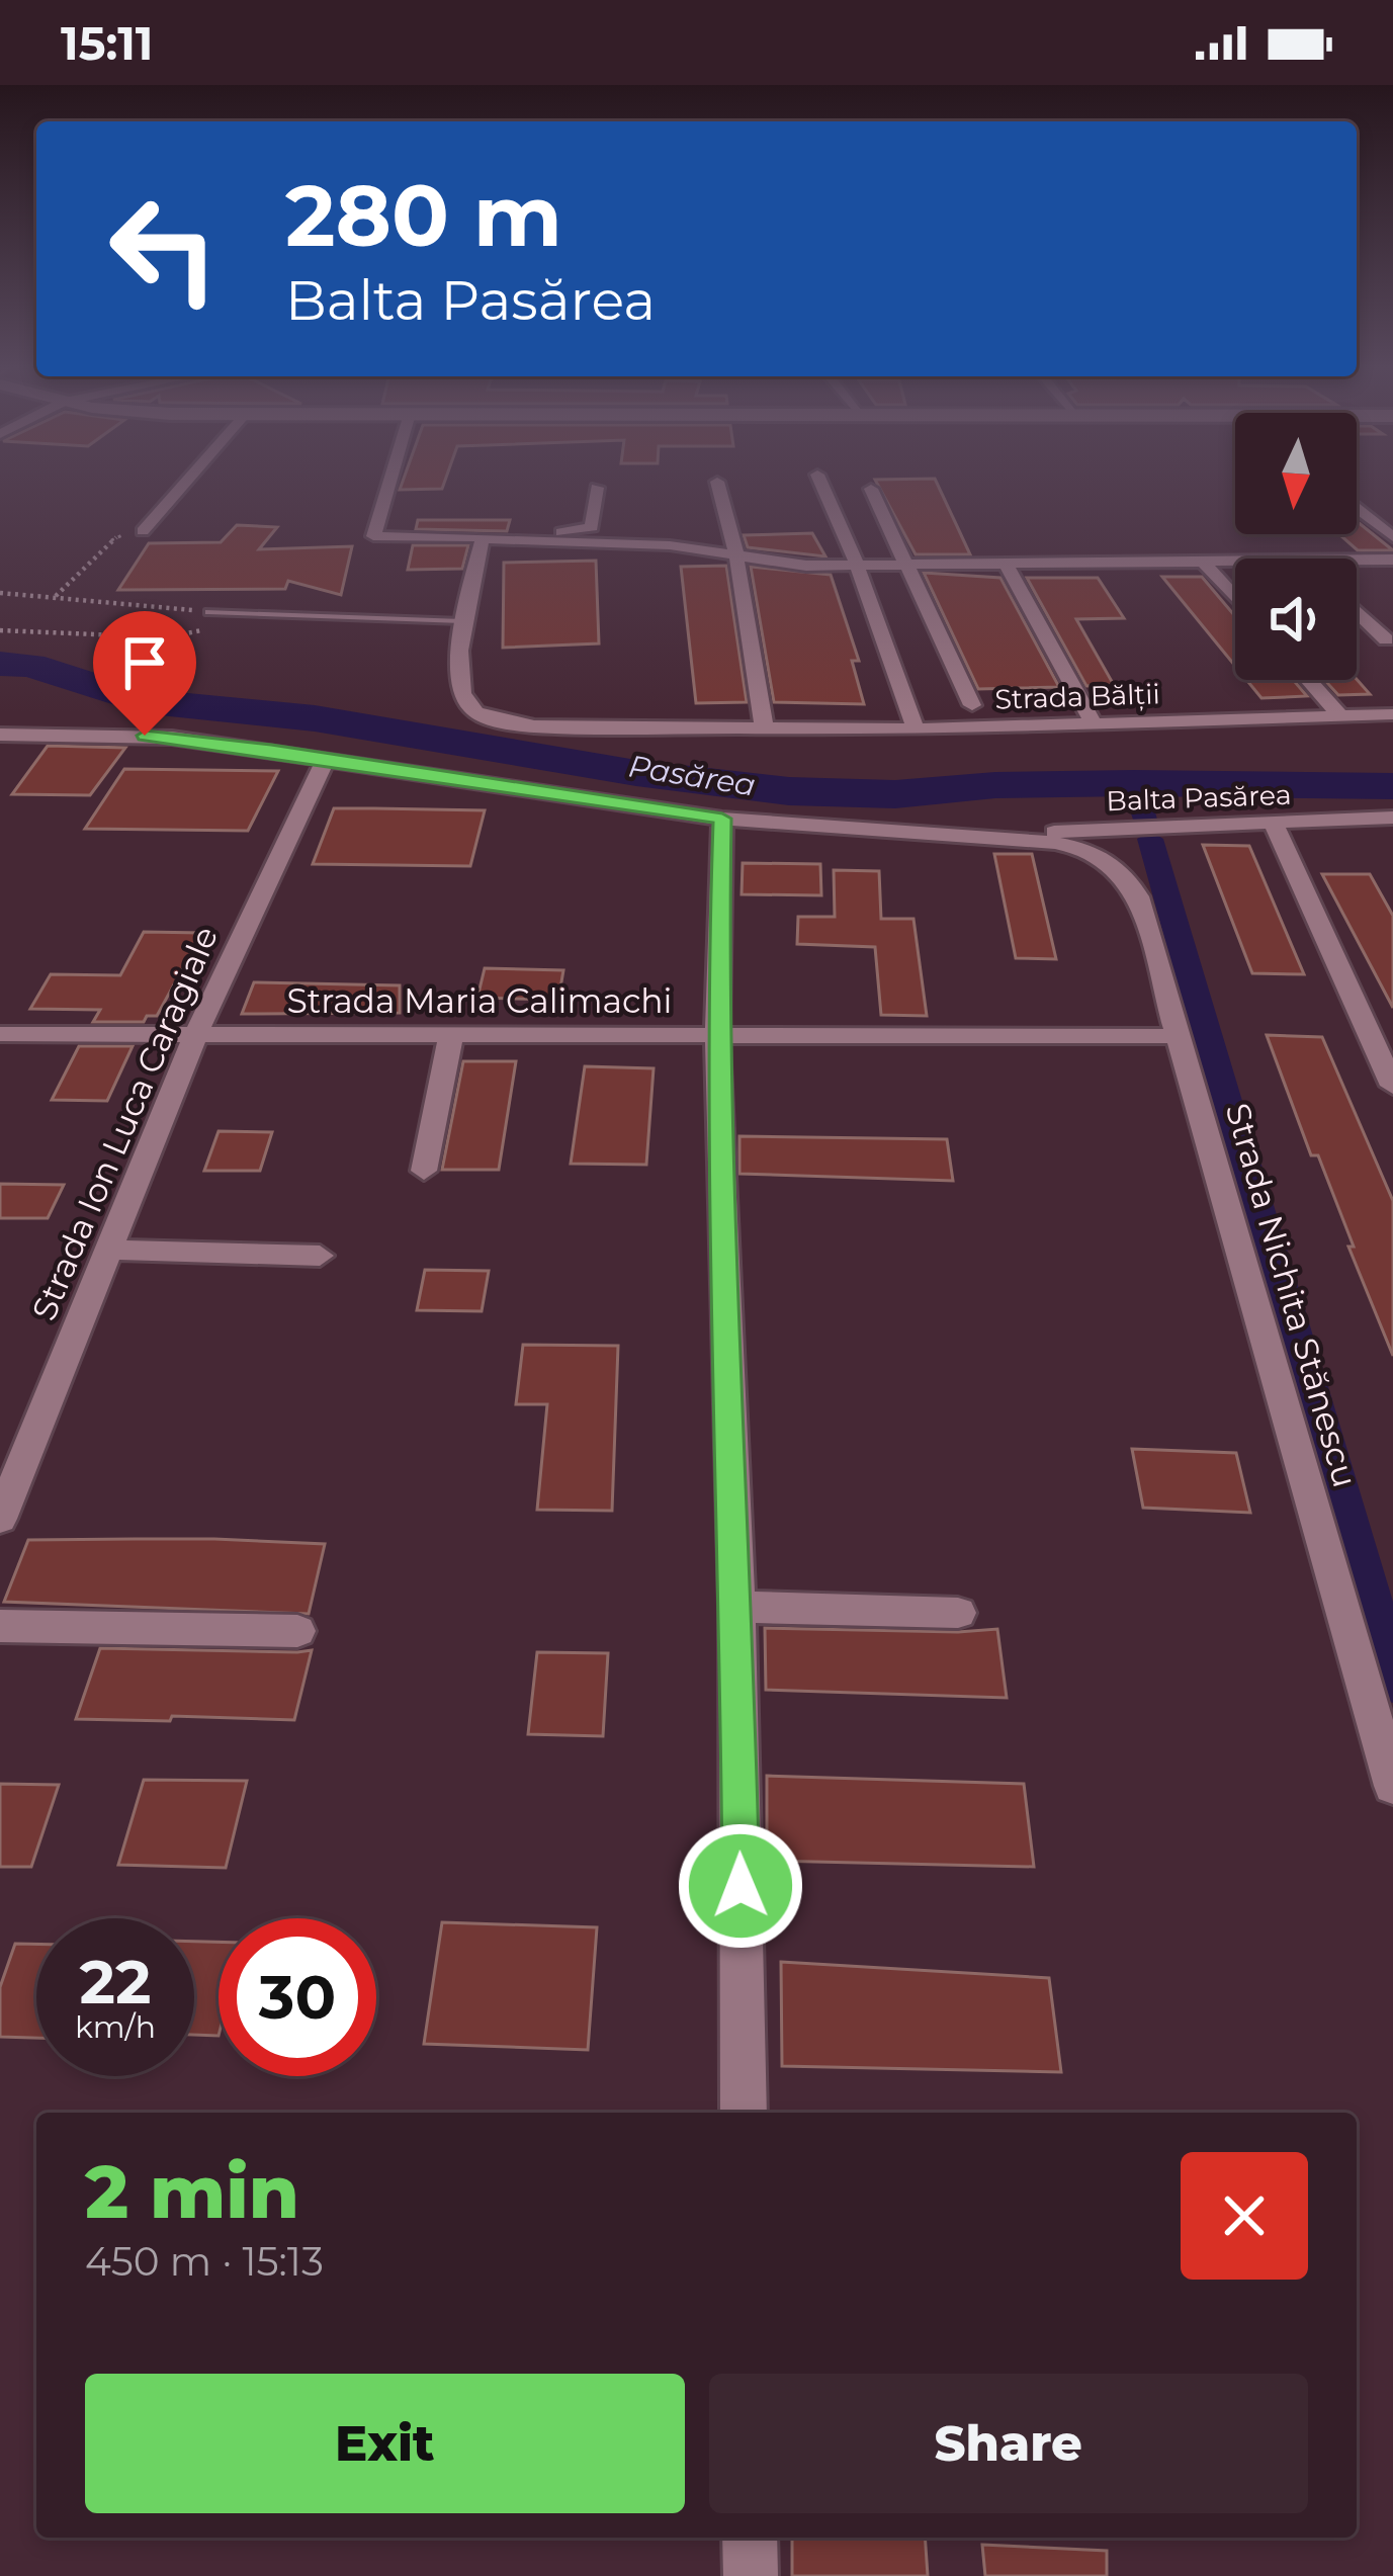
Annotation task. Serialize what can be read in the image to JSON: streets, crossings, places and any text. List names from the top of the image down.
{
  "streets": {
    "street": [
      "Strada Bălții",
      "Balta Pasărea",
      "Strada Maria Calimachi",
      "Strada Ion Luca Caragiale",
      "Strada Nichita Stănescu"
    ]
  },
  "crossings": [
    ["Balta Pasărea", "Strada Ion Luca Caragiale"],
    ["Balta Pasărea", "Strada Nichita Stănescu"],
    ["Strada Maria Calimachi", "Strada Ion Luca Caragiale"],
    ["Strada Maria Calimachi", "Strada Nichita Stănescu"]
  ],
  "water": ["Pasărea"],
  "north": "bottom",
  "page": {
    "status": "15:11",
    "turn": ["280 m", "Balta Pasărea"],
    "speed": "22 km/h",
    "limit": "30",
    "heading": ["2 min", "450 m · 15:13"],
    "buttons": ["Exit", "Share"]
  }
}
